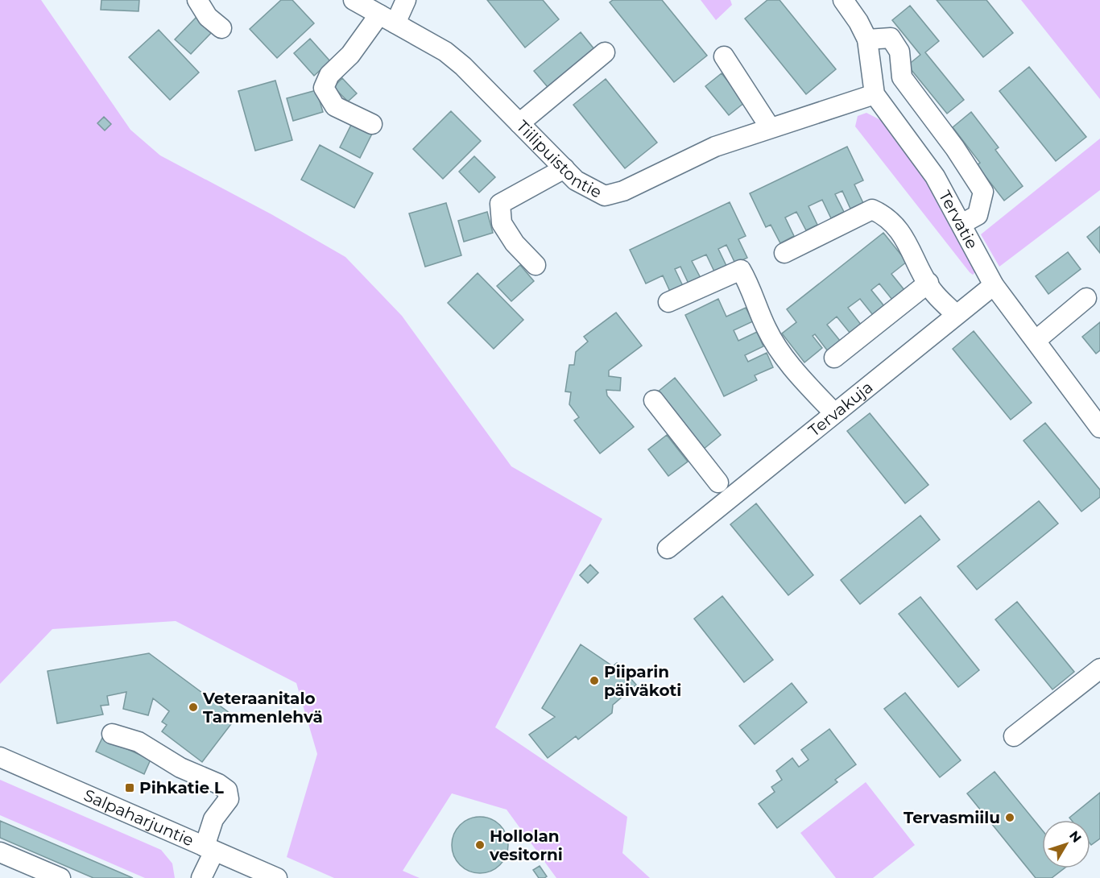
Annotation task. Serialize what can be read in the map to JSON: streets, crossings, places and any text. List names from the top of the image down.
{
  "streets": {
    "street": [
      "Tiilipuistontie",
      "Tervatie",
      "Tervakuja",
      "Salpaharjuntie"
    ]
  },
  "crossings": [
    ["Tiilipuistontie", "Tervatie"],
    ["Tervatie", "Tervakuja"]
  ],
  "places": {
    "other": [
      "Piiparin päiväkoti",
      "Veteraanitalo Tammenlehvä",
      "Tervasmiilu",
      "Hollolan vesitorni"
    ],
    "transit": ["Pihkatie L"]
  },
  "north": "top right"
}
